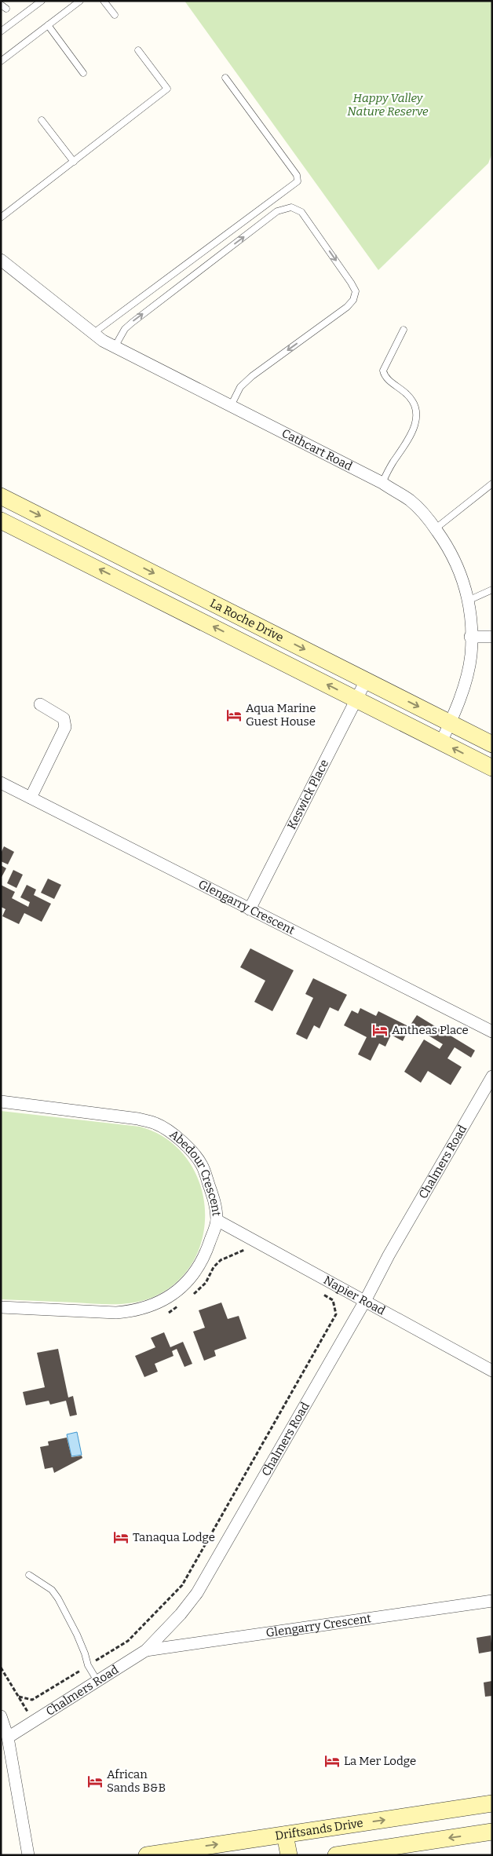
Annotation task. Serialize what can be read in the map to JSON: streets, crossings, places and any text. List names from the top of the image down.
{
  "streets": {
    "street": [
      "Cathcart Road",
      "La Roche Drive",
      "Keswick Place",
      "Glengarry Crescent",
      "Chalmers Road",
      "Abedour Crescent",
      "Napier Road",
      "Driftsands Drive"
    ]
  },
  "crossings": [
    ["Cathcart Road", "La Roche Drive"],
    ["La Roche Drive", "Keswick Place"],
    ["Keswick Place", "Glengarry Crescent"],
    ["Glengarry Crescent", "Chalmers Road"],
    ["Chalmers Road", "Napier Road"],
    ["Abedour Crescent", "Napier Road"]
  ],
  "parks": ["Happy Valley Nature Reserve"],
  "places": {
    "hotel": [
      "Aqua Marine Guest House",
      "Antheas Place",
      "Tanaqua Lodge",
      "La Mer Lodge",
      "African Sands B&B"
    ]
  }
}
